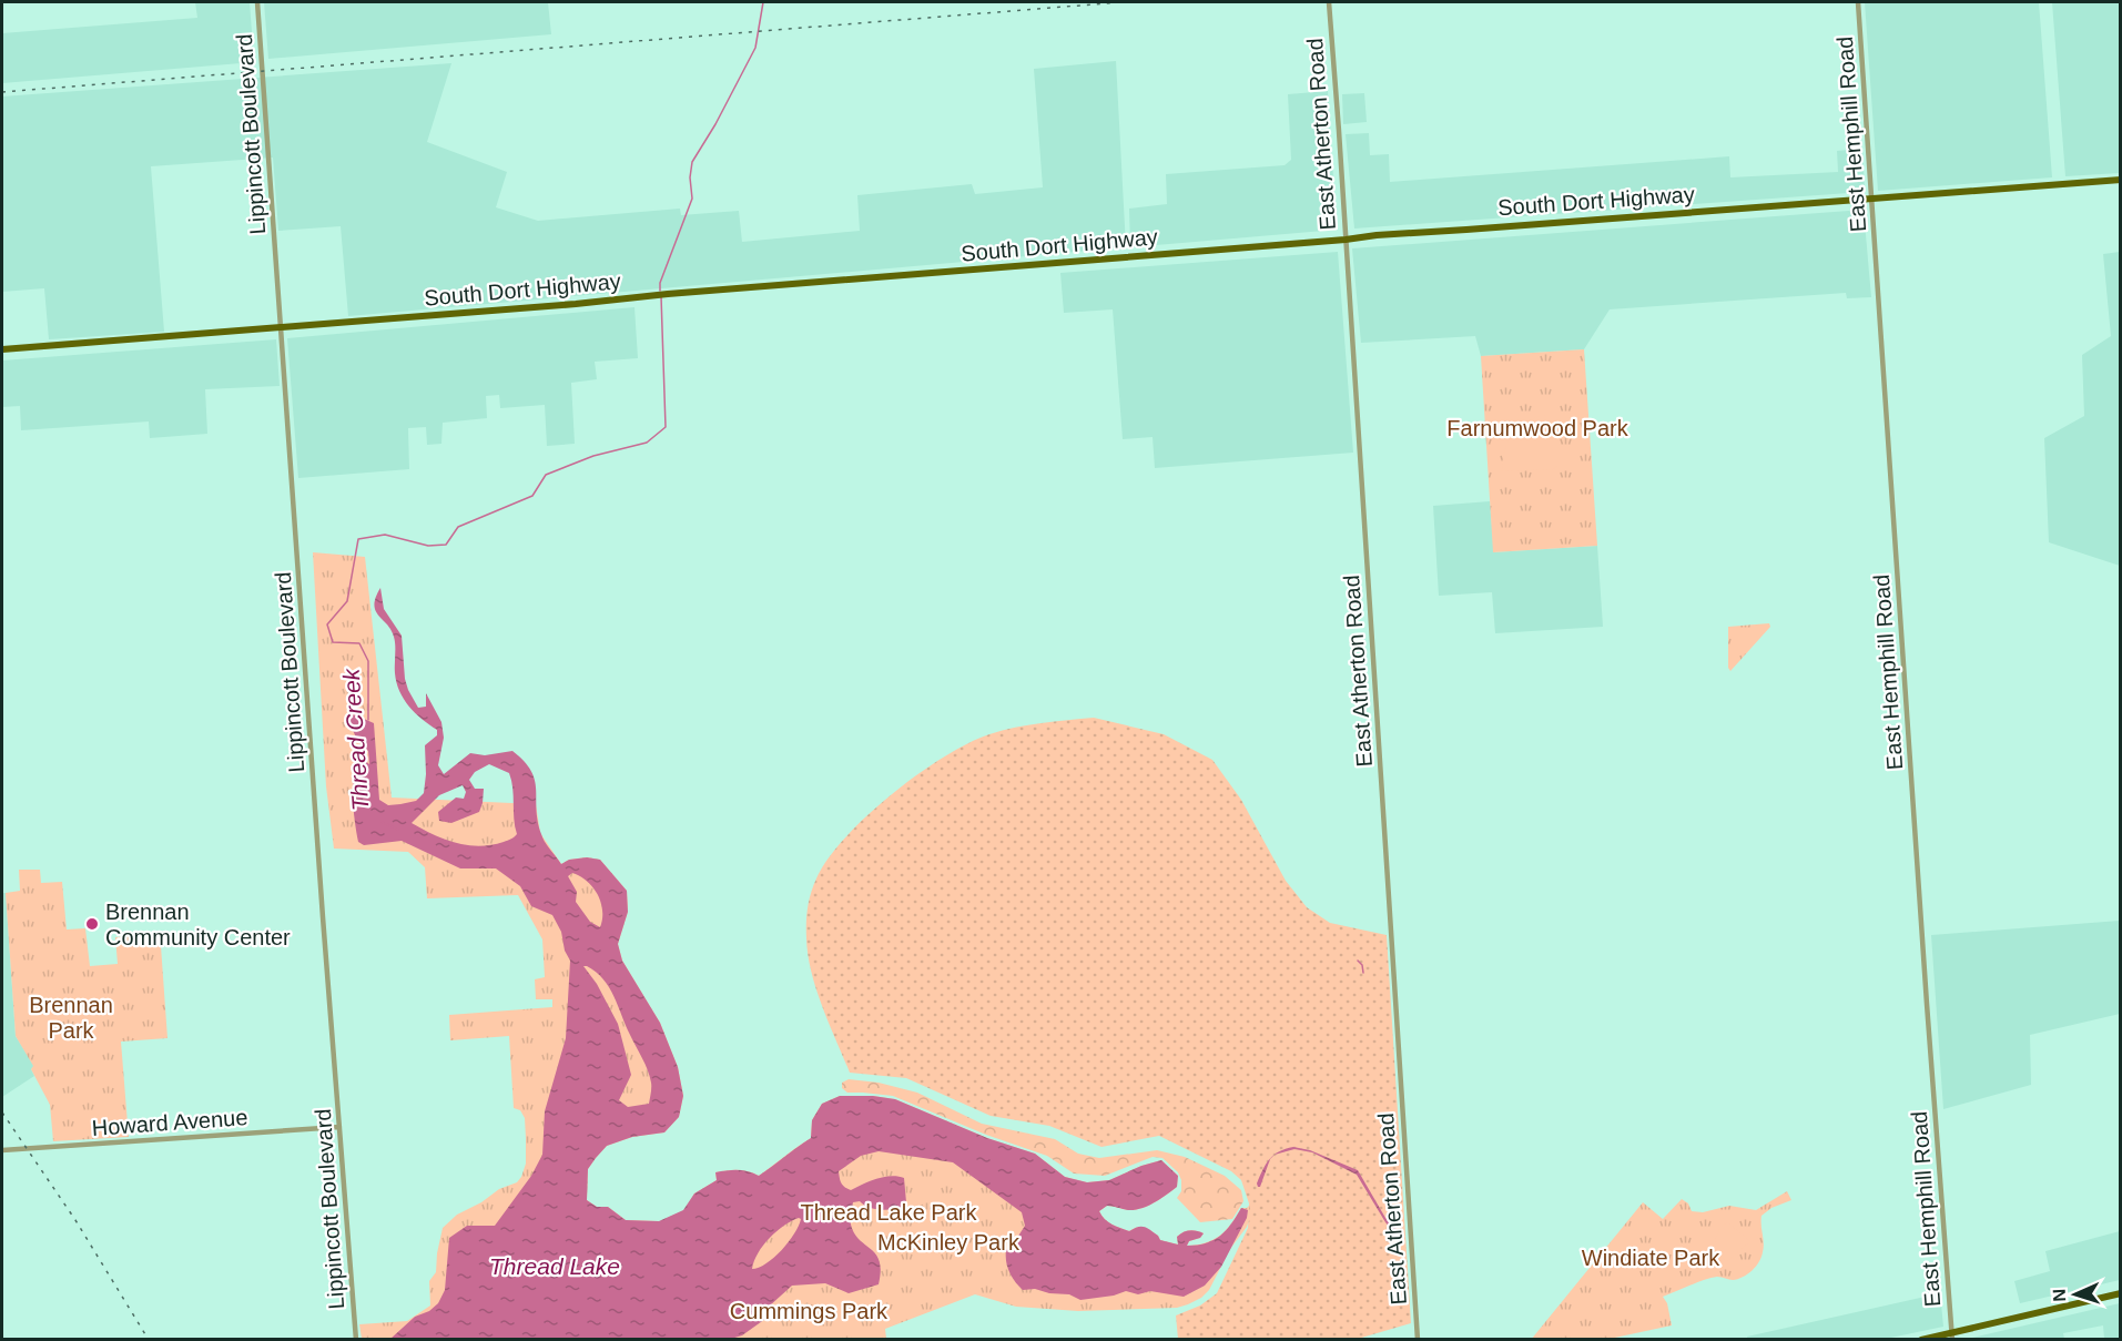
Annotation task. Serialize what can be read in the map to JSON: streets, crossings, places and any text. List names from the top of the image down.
{
  "streets": {
    "main road": ["South Dort Highway"],
    "street": [
      "Lippincott Boulevard",
      "East Atherton Road",
      "East Hemphill Road",
      "Howard Avenue"
    ]
  },
  "crossings": [
    ["Lippincott Boulevard", "South Dort Highway"],
    ["Lippincott Boulevard", "Howard Avenue"],
    ["East Atherton Road", "South Dort Highway"],
    ["East Hemphill Road", "South Dort Highway"]
  ],
  "water": ["Thread Creek", "Thread Lake"],
  "parks": [
    "Farnumwood Park",
    "Brennan Park",
    "Thread Lake Park",
    "McKinley Park",
    "Windiate Park",
    "Cummings Park"
  ],
  "places": ["Brennan Community Center"],
  "north": "left"
}
